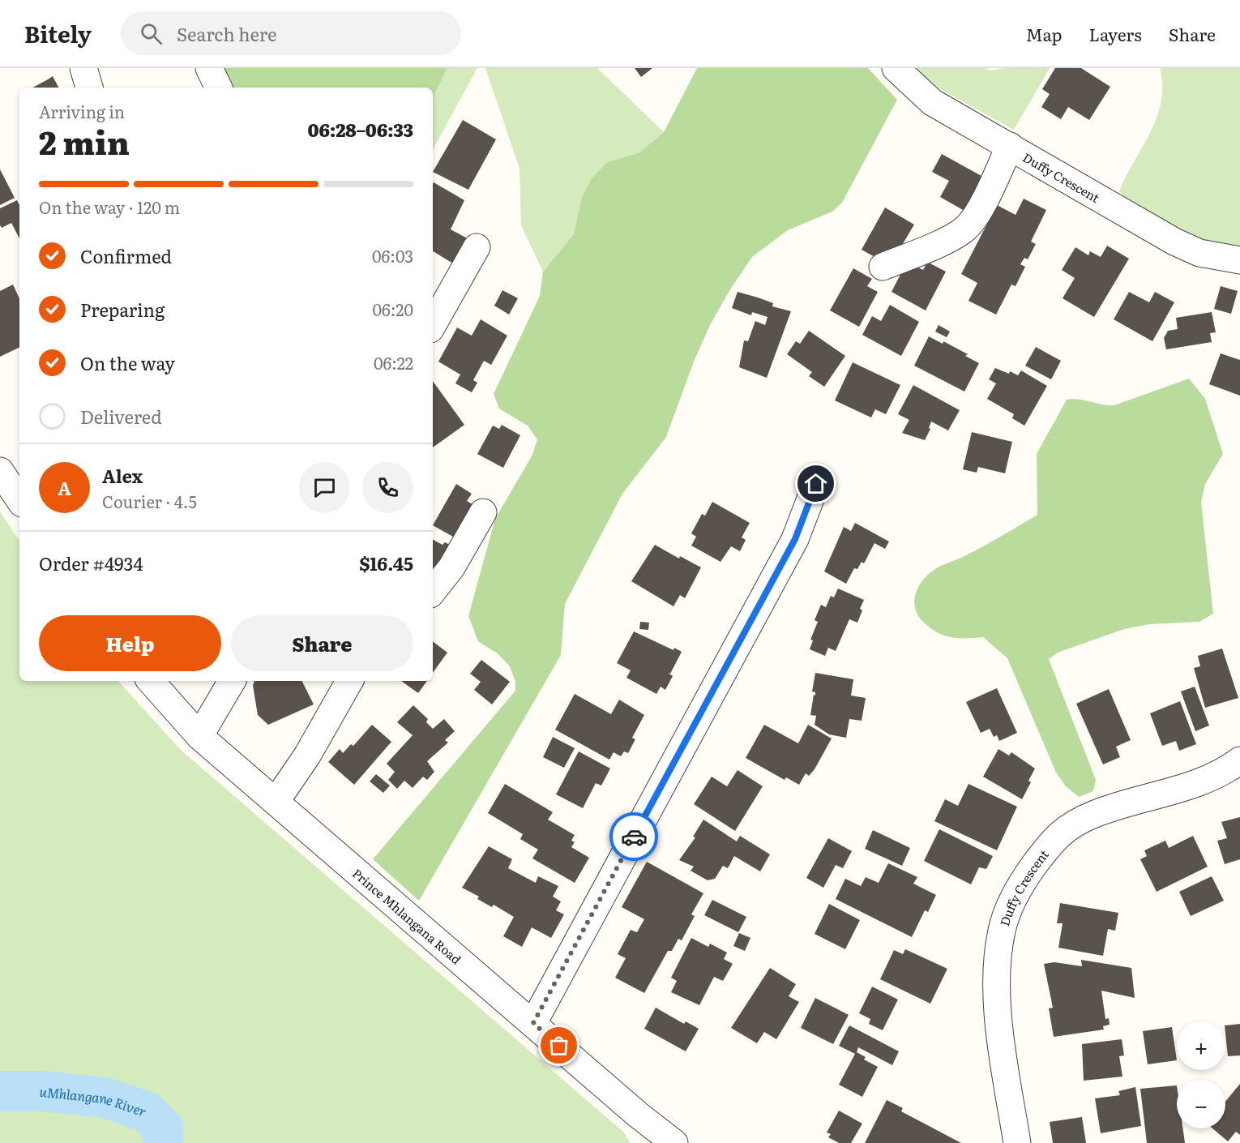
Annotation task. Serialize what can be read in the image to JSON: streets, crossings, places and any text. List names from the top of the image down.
{
  "streets": {
    "street": ["Duffy Crescent", "Prince Mhlangana Road"]
  },
  "water": ["uMhlangane River"],
  "page": {
    "header": "Bitely",
    "search": "Search here",
    "nav": ["Map", "Layers", "Share"],
    "heading": ["2 min", "Arriving in", "06:28–06:33"],
    "panel": [
      "Alex",
      "Courier · 4.5",
      "Order #4934",
      "$16.45"
    ],
    "bar": "On the way · 120 m",
    "list": [
      ["Confirmed", "06:03"],
      ["Preparing", "06:20"],
      ["On the way", "06:22"],
      "Delivered"
    ],
    "round": "A",
    "buttons": ["Help", "Share"],
    "map_buttons": ["+", "−"]
  }
}
